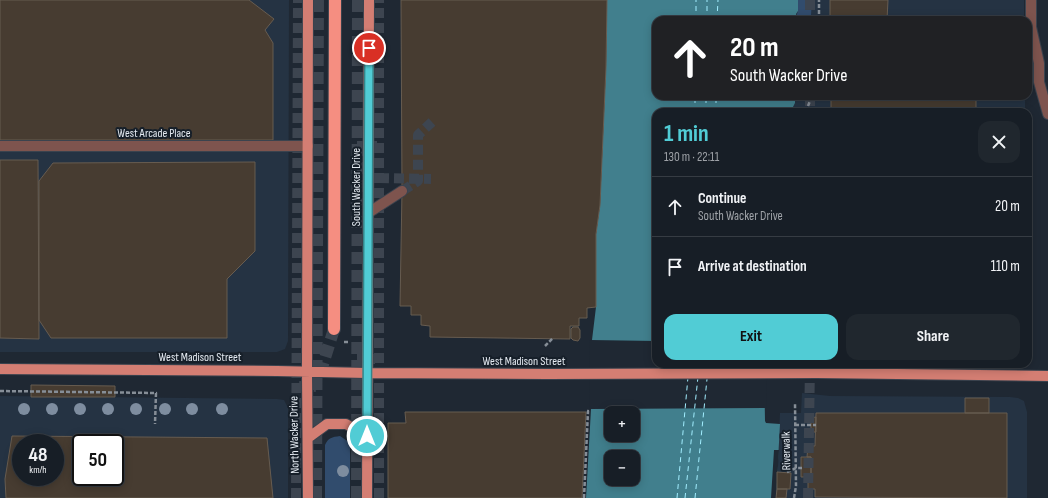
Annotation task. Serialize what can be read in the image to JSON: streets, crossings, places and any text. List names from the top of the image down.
{
  "streets": {
    "main road": ["South Wacker Drive", "West Madison Street", "North Wacker Drive"],
    "lane": ["West Arcade Place"],
    "path": ["Riverwalk"]
  },
  "crossings": [
    ["South Wacker Drive", "West Madison Street"],
    ["West Madison Street", "North Wacker Drive"]
  ],
  "page": {
    "turn": ["20 m", "South Wacker Drive"],
    "heading": ["1 min", "130 m · 22:11"],
    "list": [
      {
        "name": "Continue",
        "note": "South Wacker Drive",
        "value": "20 m"
      },
      {
        "name": "Arrive at destination",
        "value": "110 m"
      }
    ],
    "buttons": ["Exit", "Share"],
    "map_buttons": ["+", "−"],
    "speed": "48 km/h",
    "limit": "50"
  }
}
